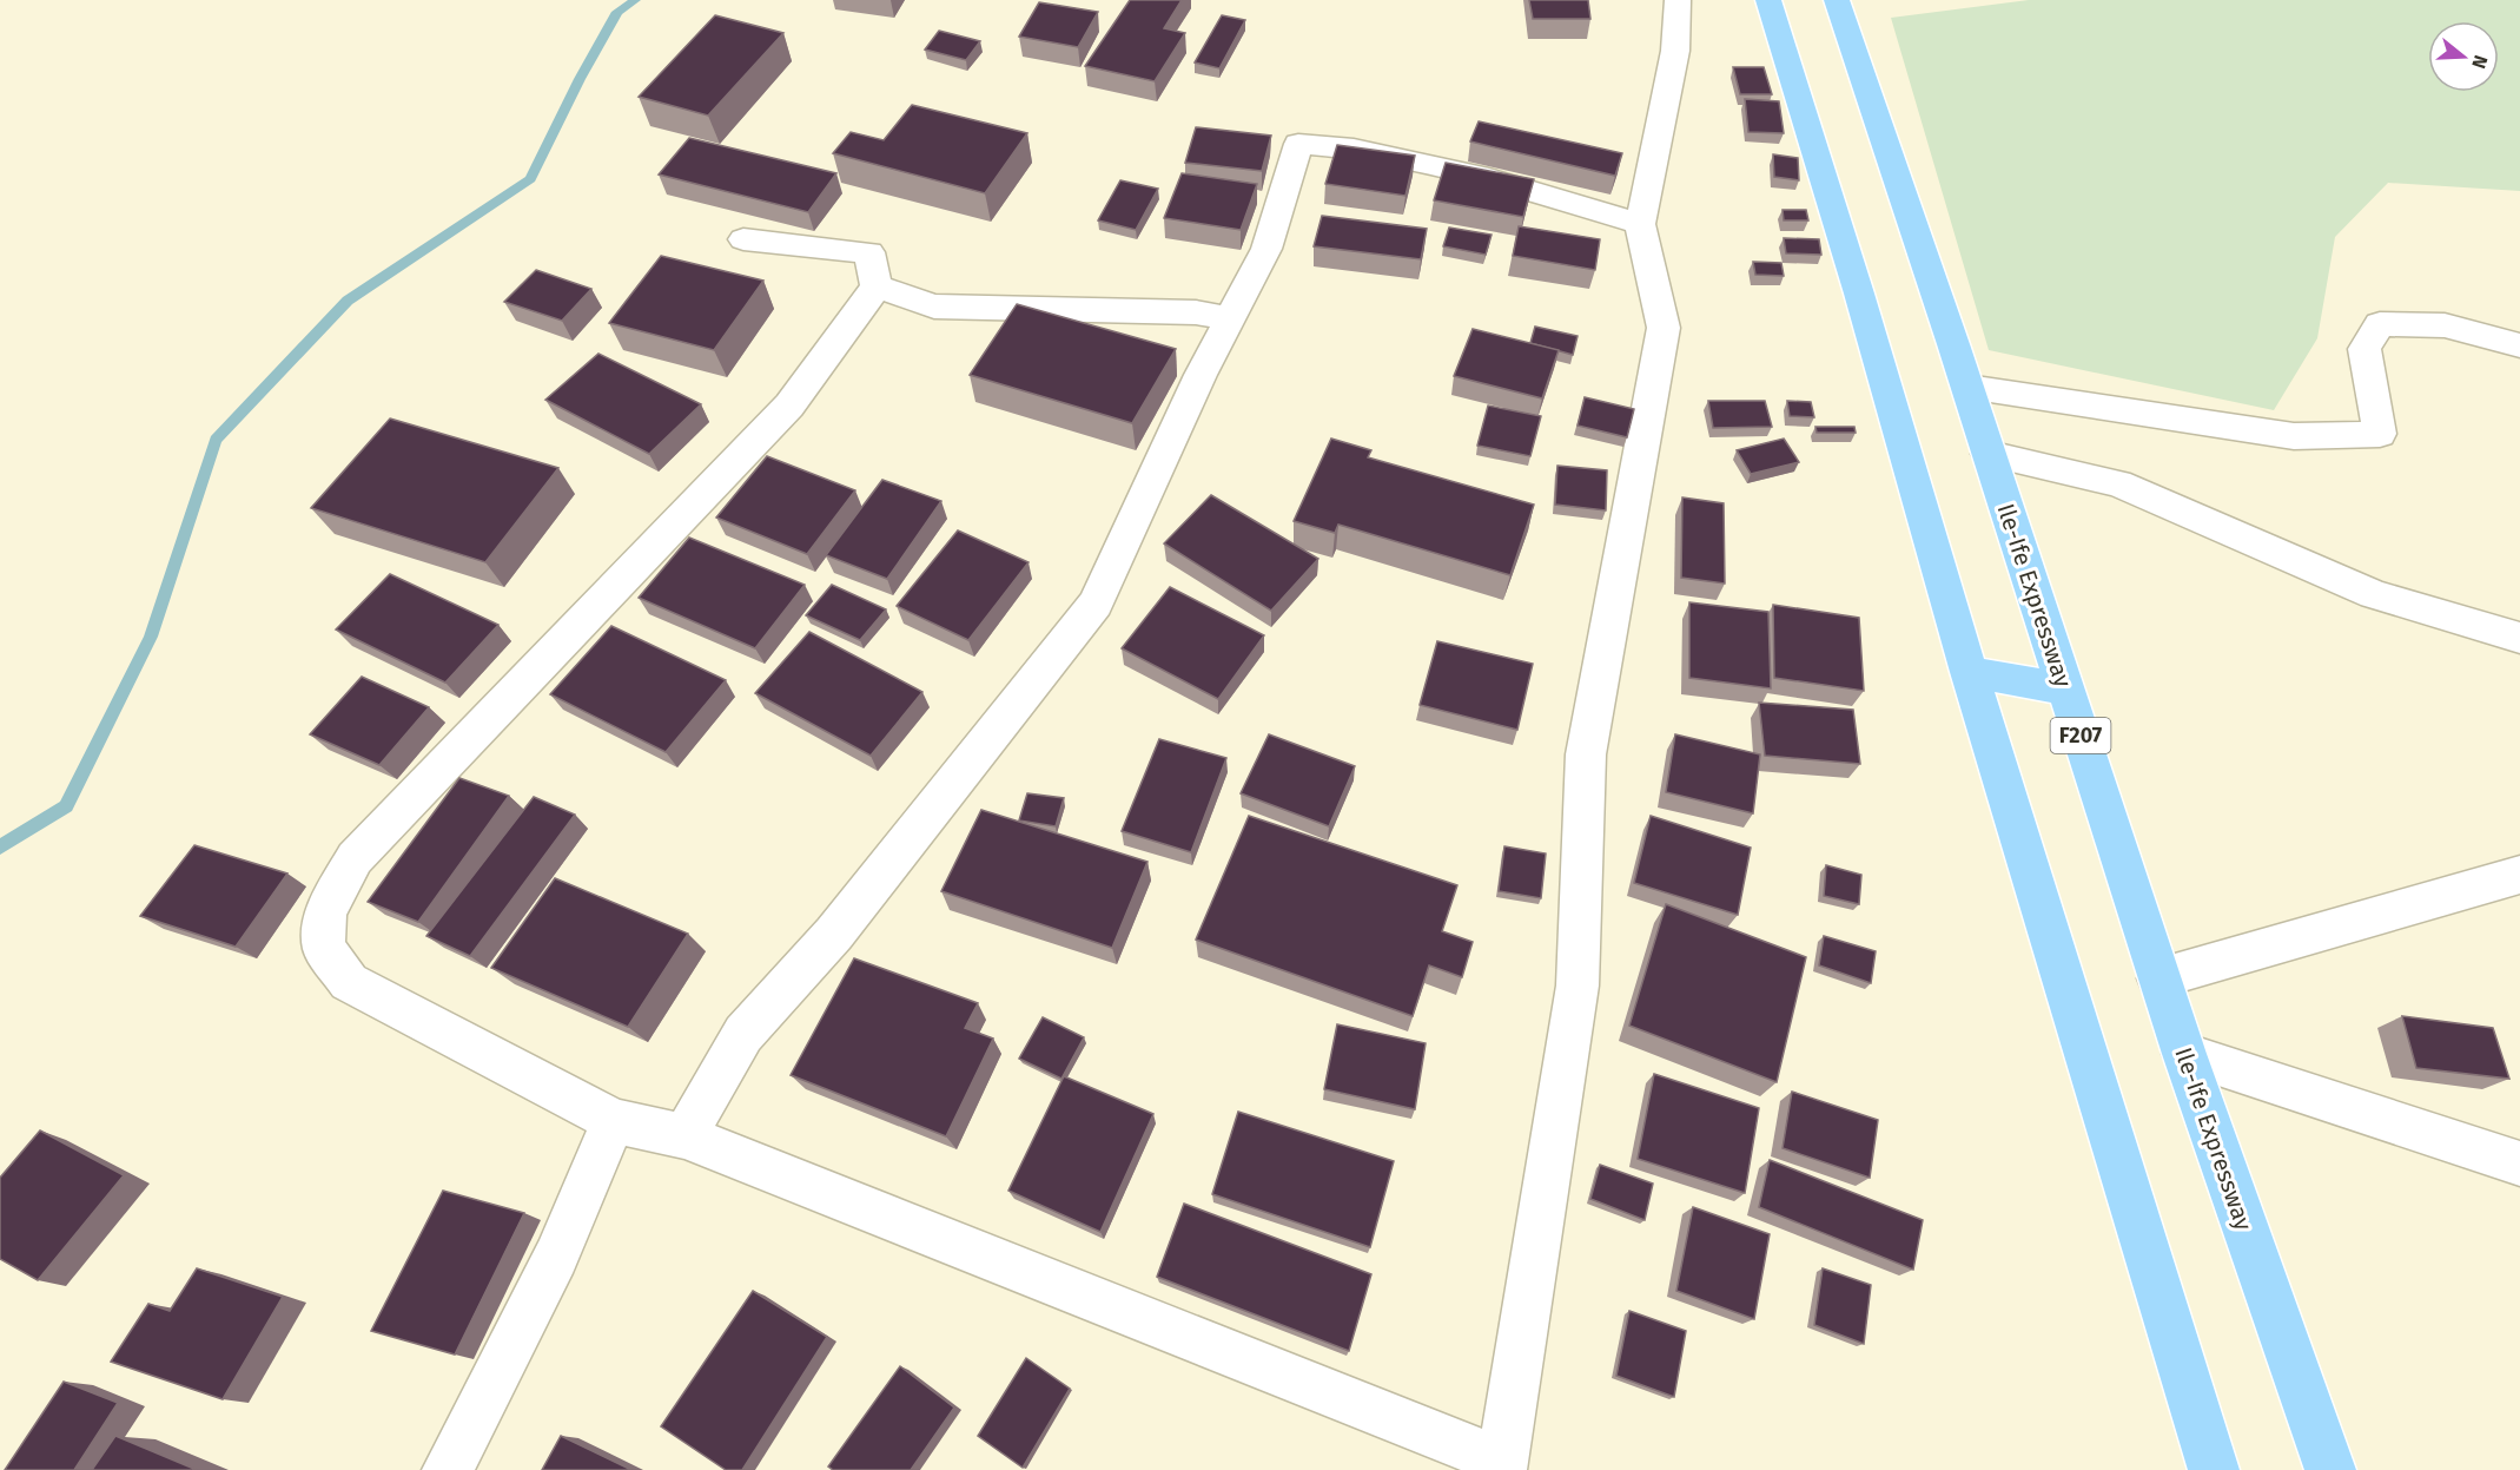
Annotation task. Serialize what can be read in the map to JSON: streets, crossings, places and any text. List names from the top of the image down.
{
  "streets": {
    "main road": ["Ile-Ife Expressway", "F207"]
  },
  "north": "right"
}
